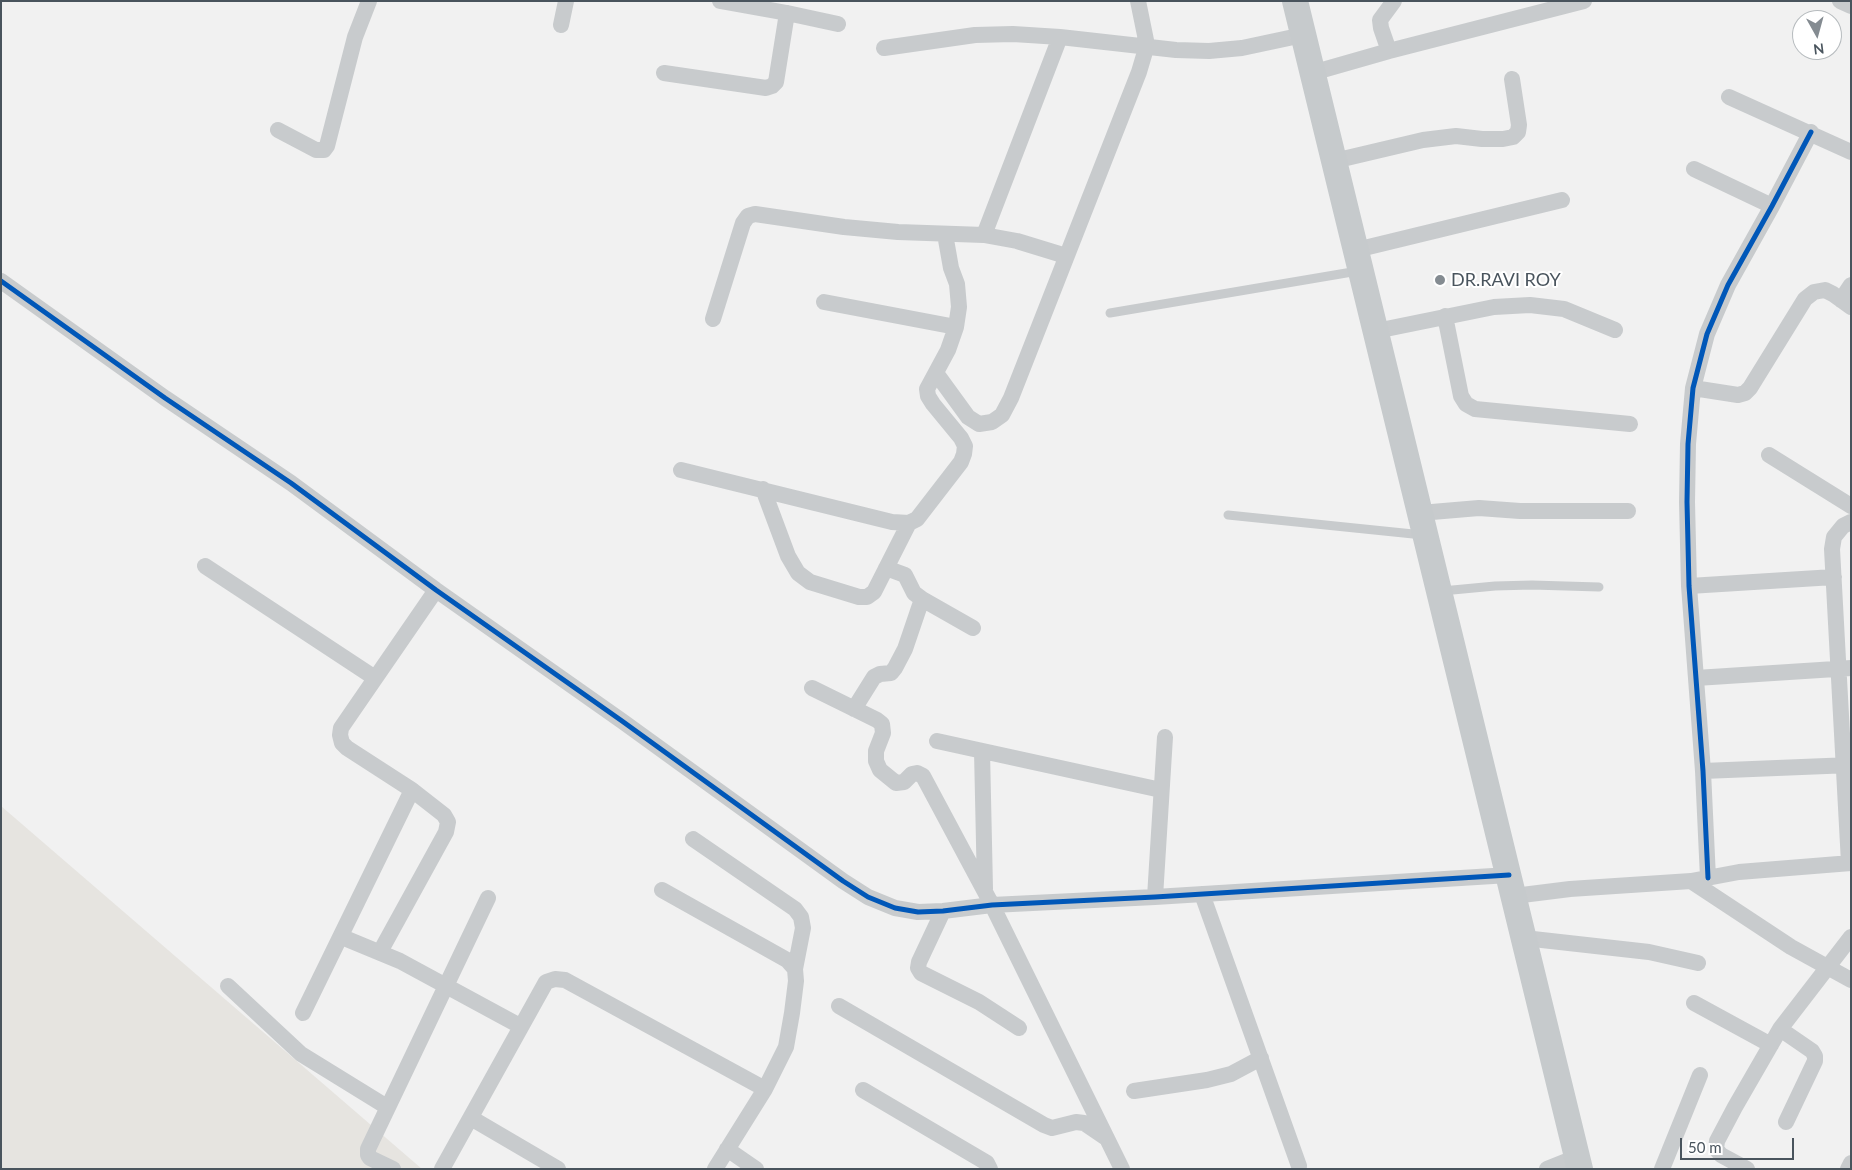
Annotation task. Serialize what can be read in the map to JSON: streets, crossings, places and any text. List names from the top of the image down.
{
  "places": ["DR.RAVI ROY"],
  "scale_bar": "50 m",
  "north": "bottom"
}
